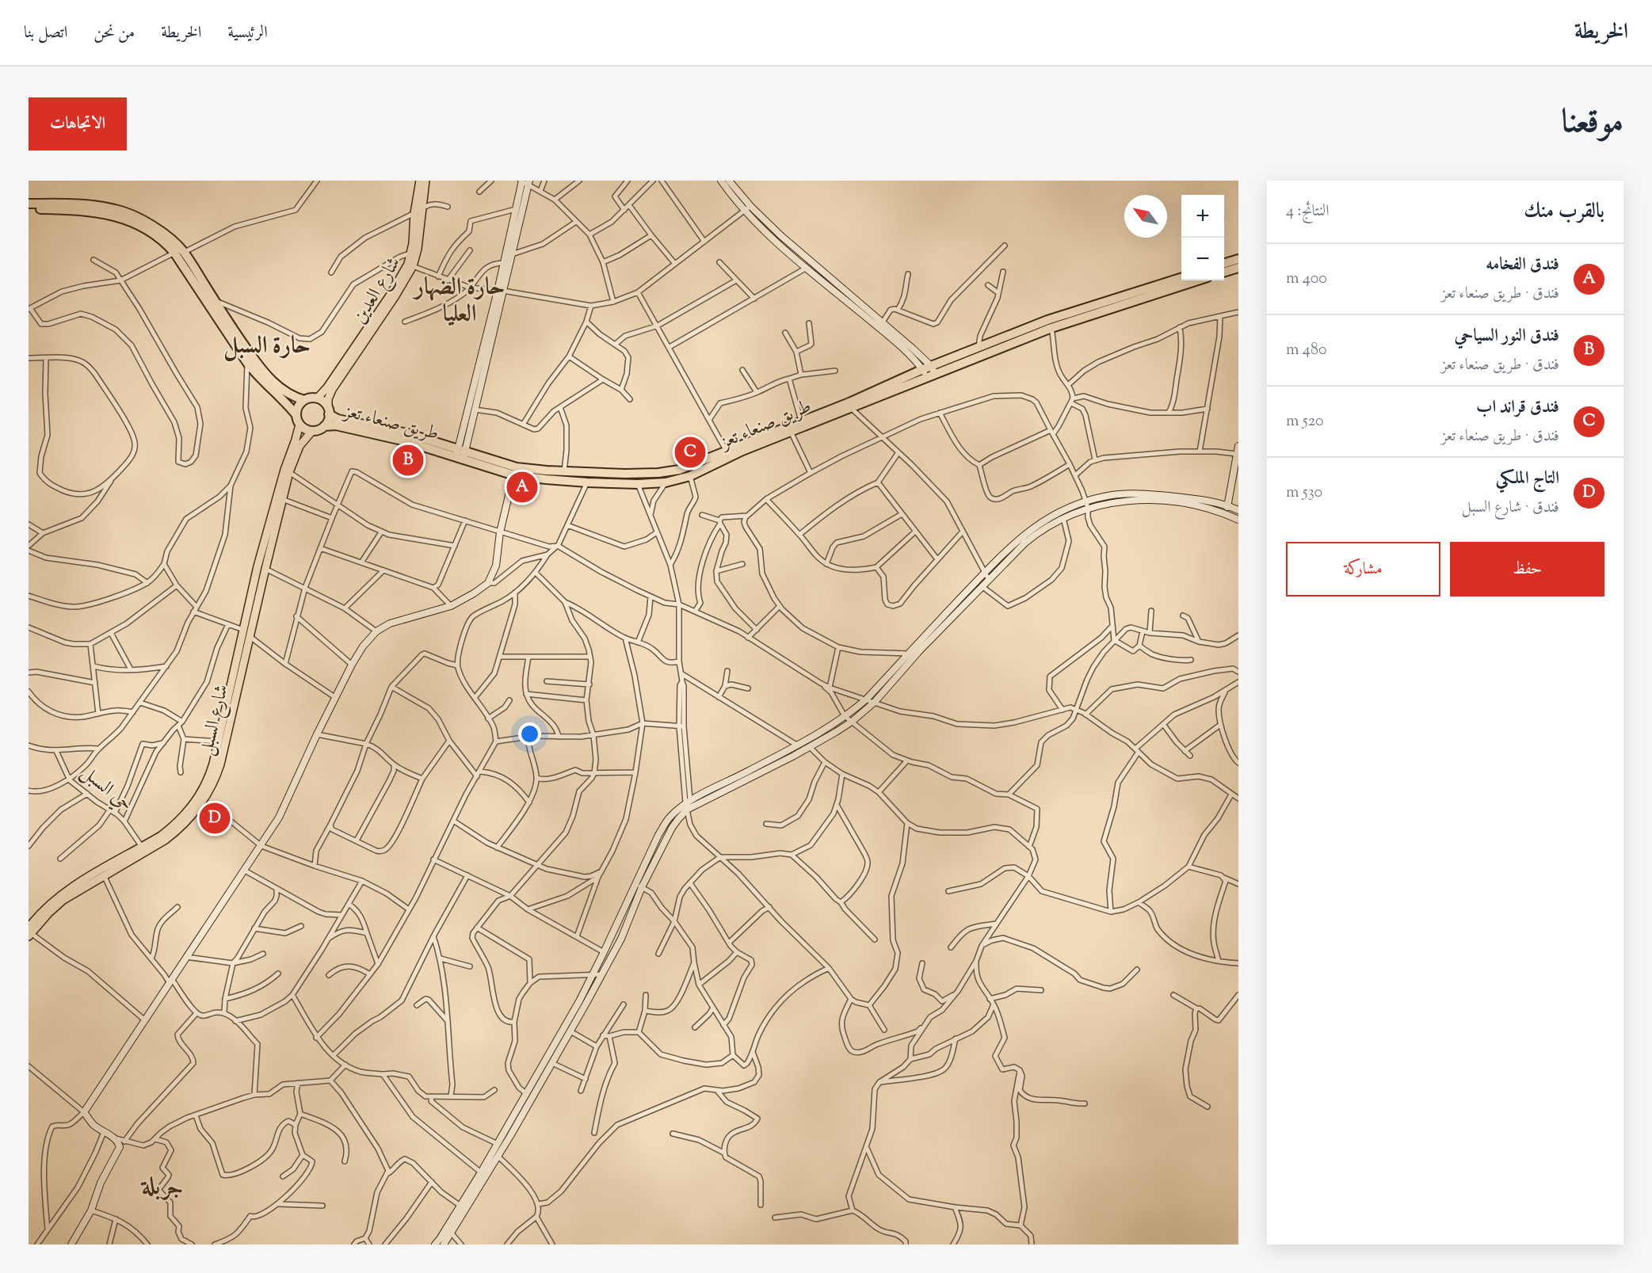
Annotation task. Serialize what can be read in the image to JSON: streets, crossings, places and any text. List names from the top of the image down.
{
  "streets": {
    "highway": ["طريق صنعاء تعز"],
    "main road": ["شارع العدين", "شارع السبل"],
    "street": ["حي السبل"]
  },
  "crossings": [
    ["شارع العدين", "طريق صنعاء تعز"],
    ["شارع العدين", "شارع السبل"],
    ["طريق صنعاء تعز", "شارع السبل"],
    ["شارع السبل", "حي السبل"]
  ],
  "districts": ["حارة الضهار العليا", "حارة السبل", "جربلة"],
  "north": "top left",
  "page": {
    "header": "الخريطة",
    "nav": [
      "الرئيسية",
      "الخريطة",
      "من نحن",
      "اتصل بنا"
    ],
    "title": "موقعنا",
    "buttons": [
      "الاتجاهات",
      ["حفظ", "مشاركة"]
    ],
    "heading": ["بالقرب منك", "النتائج: 4"],
    "map_buttons": ["+", "−"],
    "list": [
      {
        "mark": "A",
        "name": "فندق الفخامه",
        "note": "فندق · طريق صنعاء تعز",
        "value": "400 m"
      },
      {
        "mark": "B",
        "name": "فندق النور السياحي",
        "note": "فندق · طريق صنعاء تعز",
        "value": "480 m"
      },
      {
        "mark": "C",
        "name": "فندق قراند اب",
        "note": "فندق · طريق صنعاء تعز",
        "value": "520 m"
      },
      {
        "mark": "D",
        "name": "التاج الملكي",
        "note": "فندق · شارع السبل",
        "value": "530 m"
      }
    ],
    "pins": [
      "C",
      "B",
      "A",
      "D"
    ]
  }
}
